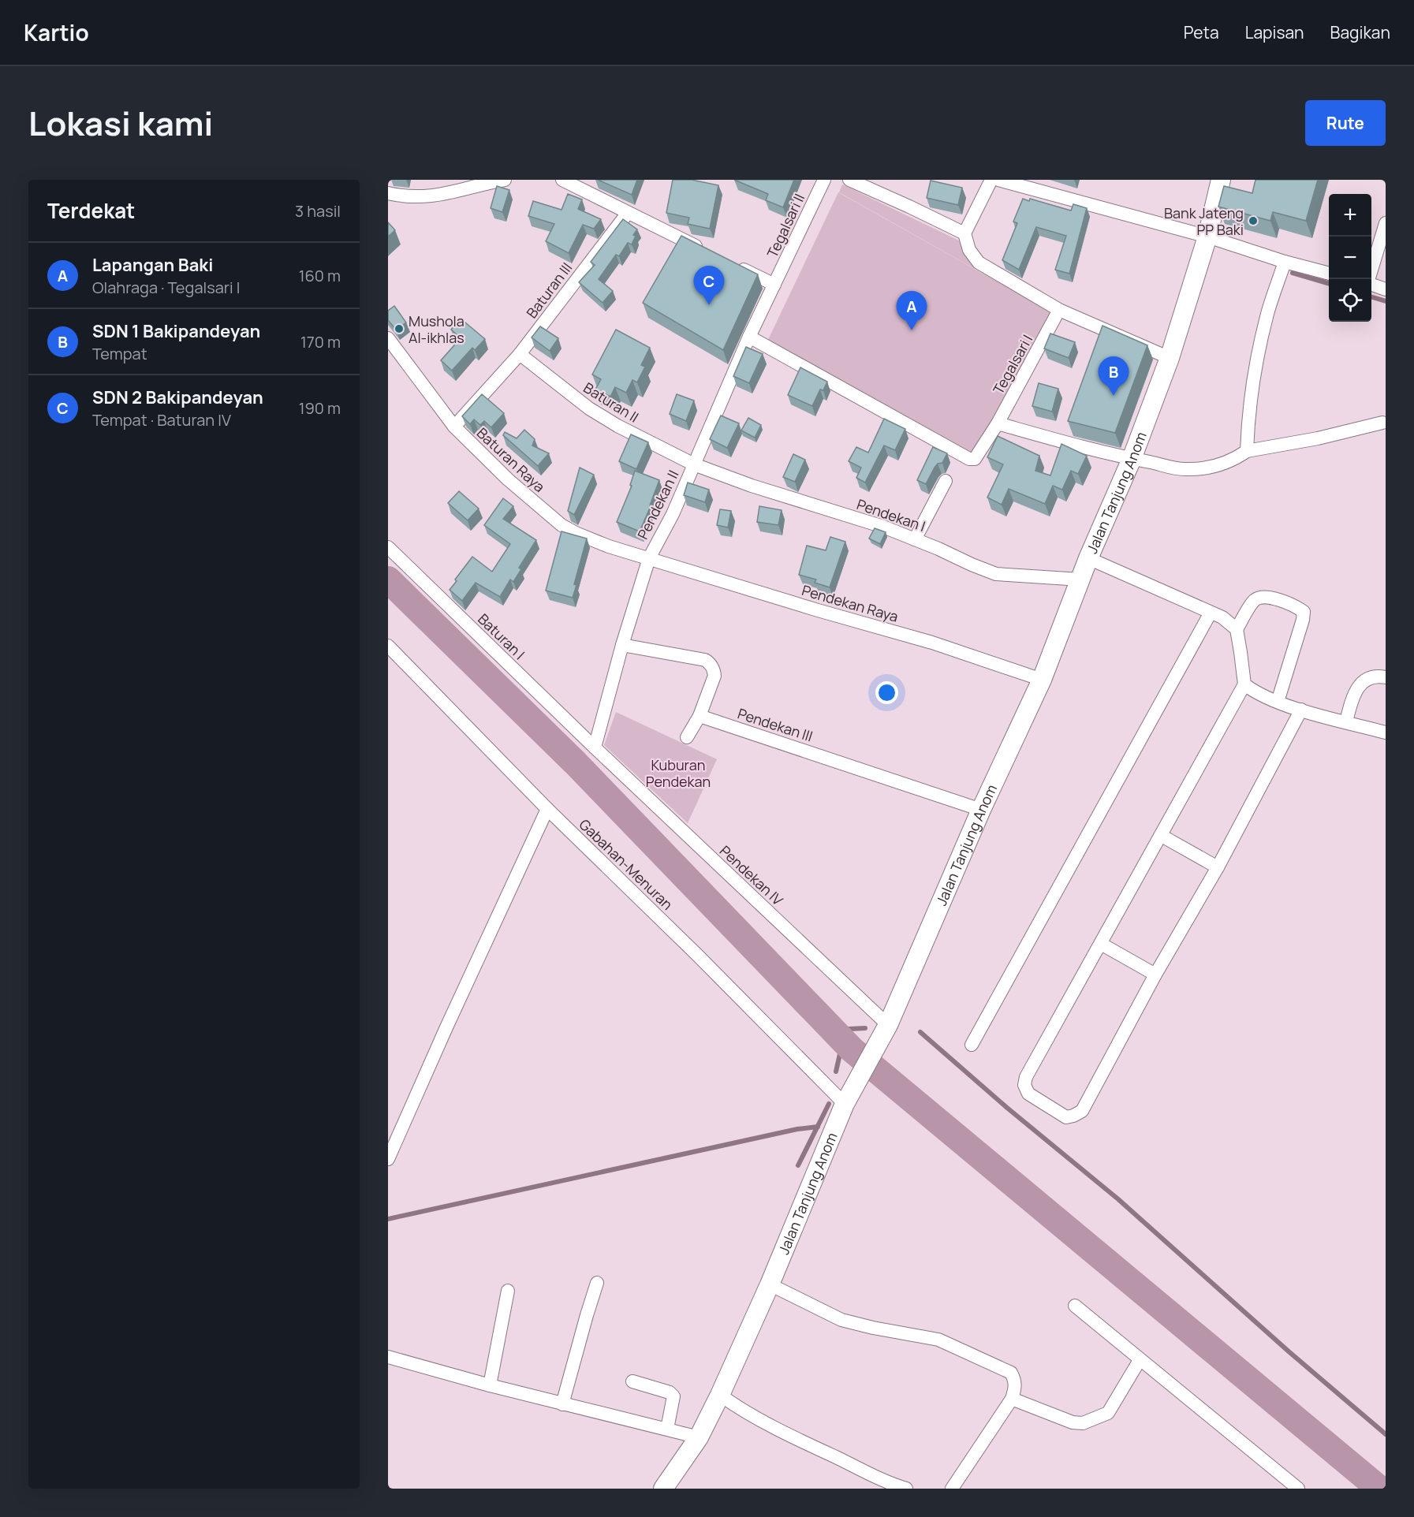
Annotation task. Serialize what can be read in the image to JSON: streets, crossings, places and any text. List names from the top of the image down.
{
  "streets": {
    "main road": ["Jalan Tanjung Anom"],
    "street": [
      "Tegalsari II",
      "Baturan III",
      "Tegalsari I",
      "Baturan II",
      "Baturan Raya",
      "Pendekan II",
      "Pendekan I",
      "Pendekan Raya",
      "Baturan I",
      "Pendekan III",
      "Gabahan-Menuran",
      "Pendekan IV"
    ]
  },
  "crossings": [
    ["Tegalsari II", "Pendekan II"],
    ["Baturan III", "Baturan II"],
    ["Baturan III", "Baturan Raya"],
    ["Tegalsari I", "Pendekan II"],
    ["Baturan II", "Pendekan II"],
    ["Baturan II", "Pendekan I"],
    ["Baturan Raya", "Pendekan II"],
    ["Baturan Raya", "Pendekan Raya"],
    ["Jalan Tanjung Anom", "Pendekan I"],
    ["Jalan Tanjung Anom", "Pendekan Raya"],
    ["Jalan Tanjung Anom", "Pendekan III"],
    ["Jalan Tanjung Anom", "Gabahan-Menuran"],
    ["Jalan Tanjung Anom", "Pendekan IV"],
    ["Pendekan II", "Pendekan I"],
    ["Pendekan II", "Pendekan Raya"],
    ["Pendekan II", "Baturan I"],
    ["Pendekan II", "Pendekan IV"],
    ["Baturan I", "Pendekan IV"]
  ],
  "parks": ["Kuburan Pendekan"],
  "places": ["Bank Jateng PP Baki", "Mushola Al-ikhlas"],
  "page": {
    "header": "Kartio",
    "nav": ["Peta", "Lapisan", "Bagikan"],
    "title": "Lokasi kami",
    "buttons": "Rute",
    "heading": ["Terdekat", "3 hasil"],
    "map_buttons": ["+", "−"],
    "list": [
      {
        "mark": "A",
        "name": "Lapangan Baki",
        "note": "Olahraga · Tegalsari I",
        "value": "160 m"
      },
      {
        "mark": "B",
        "name": "SDN 1 Bakipandeyan",
        "note": "Tempat",
        "value": "170 m"
      },
      {
        "mark": "C",
        "name": "SDN 2 Bakipandeyan",
        "note": "Tempat · Baturan IV",
        "value": "190 m"
      }
    ],
    "pins": ["C", "A", "B"]
  }
}
